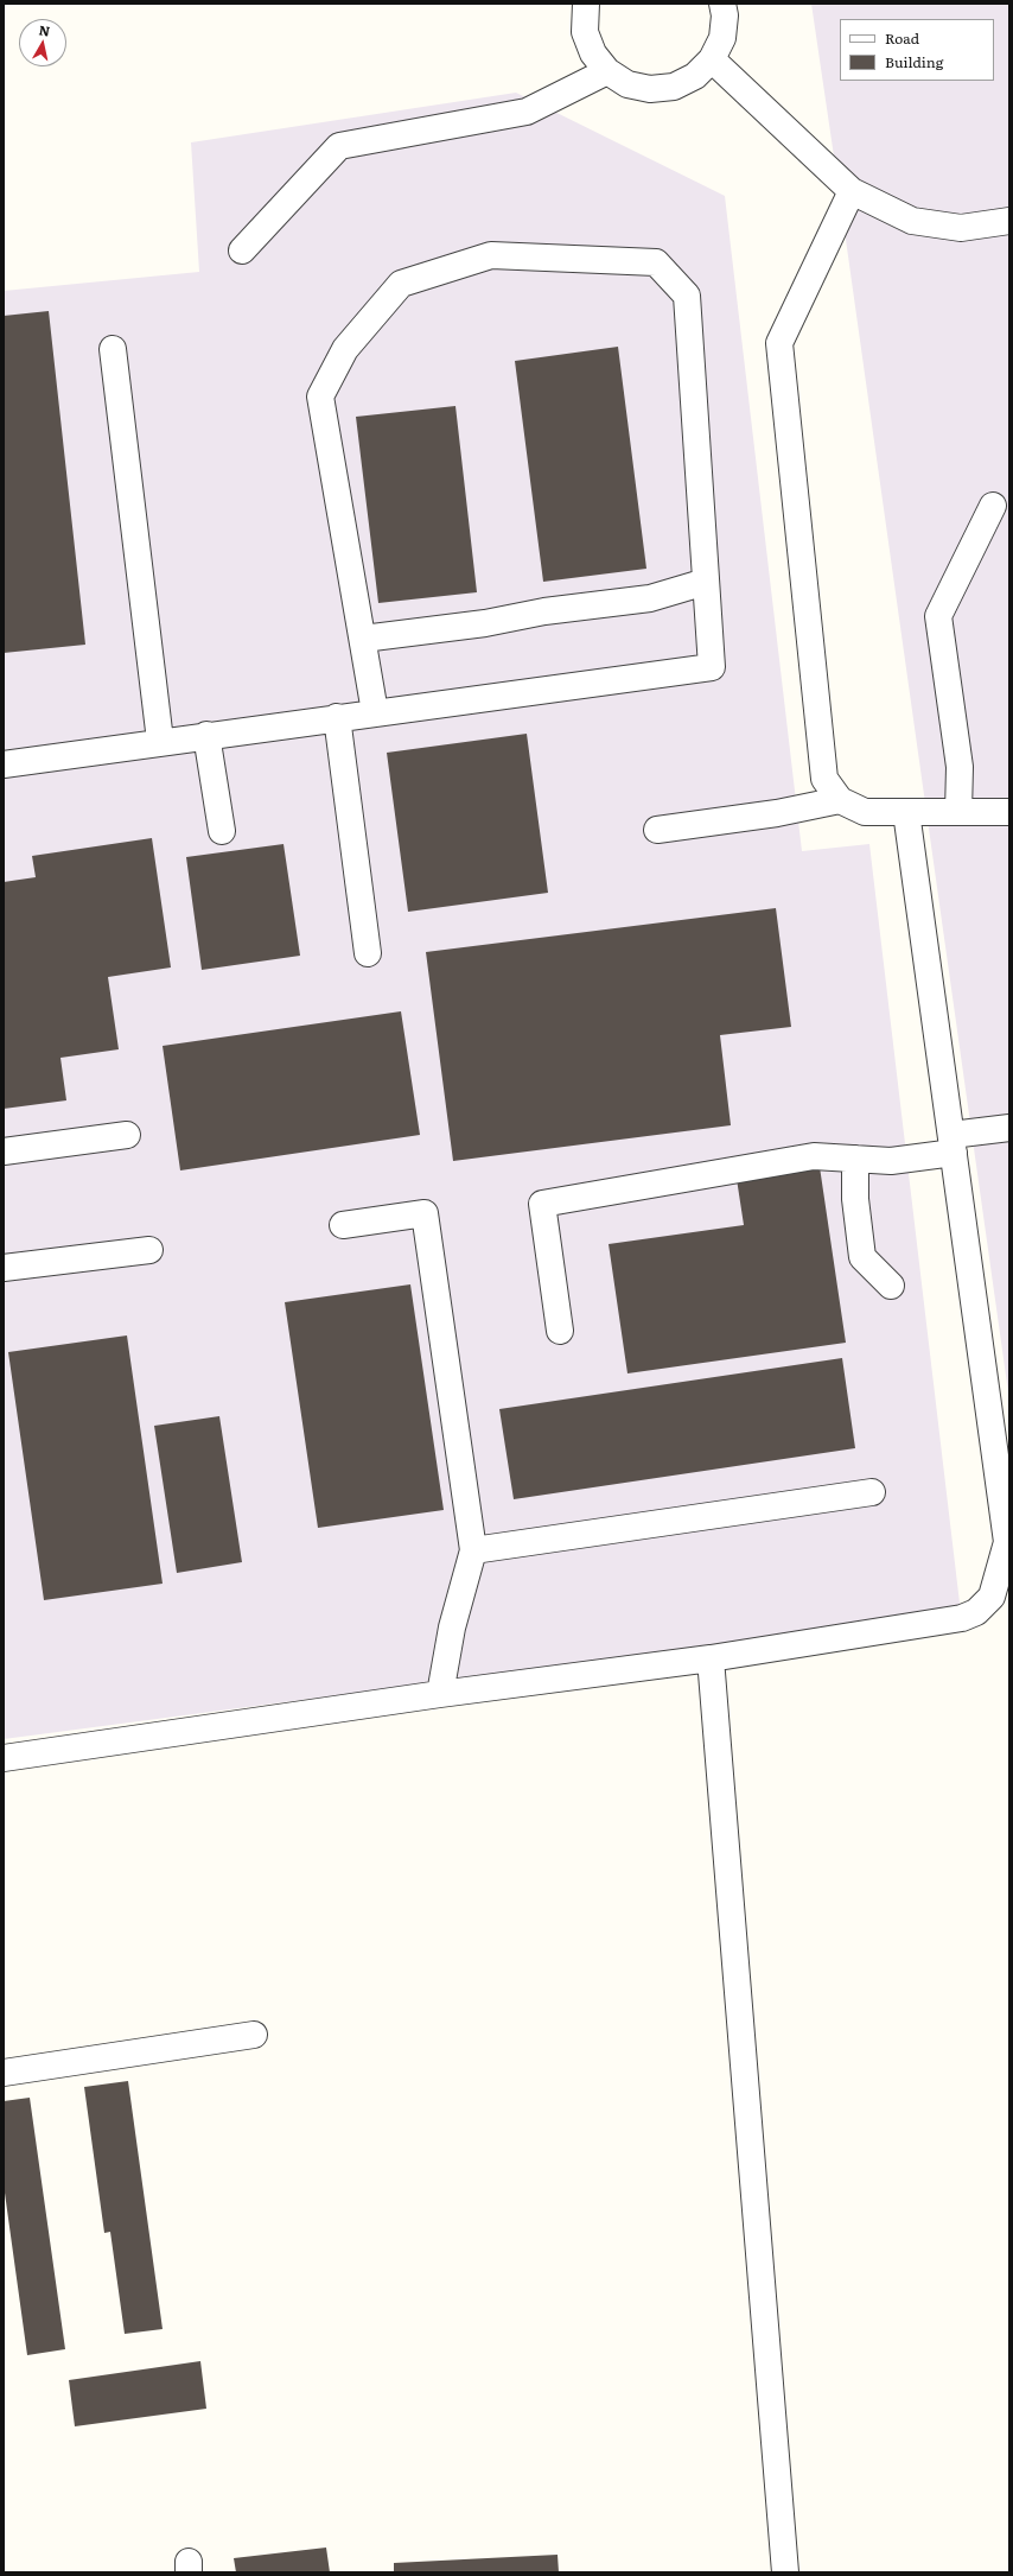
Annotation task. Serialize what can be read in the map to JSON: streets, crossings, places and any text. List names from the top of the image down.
{
  "legend": ["Road", "Building"],
  "north": "top"
}
